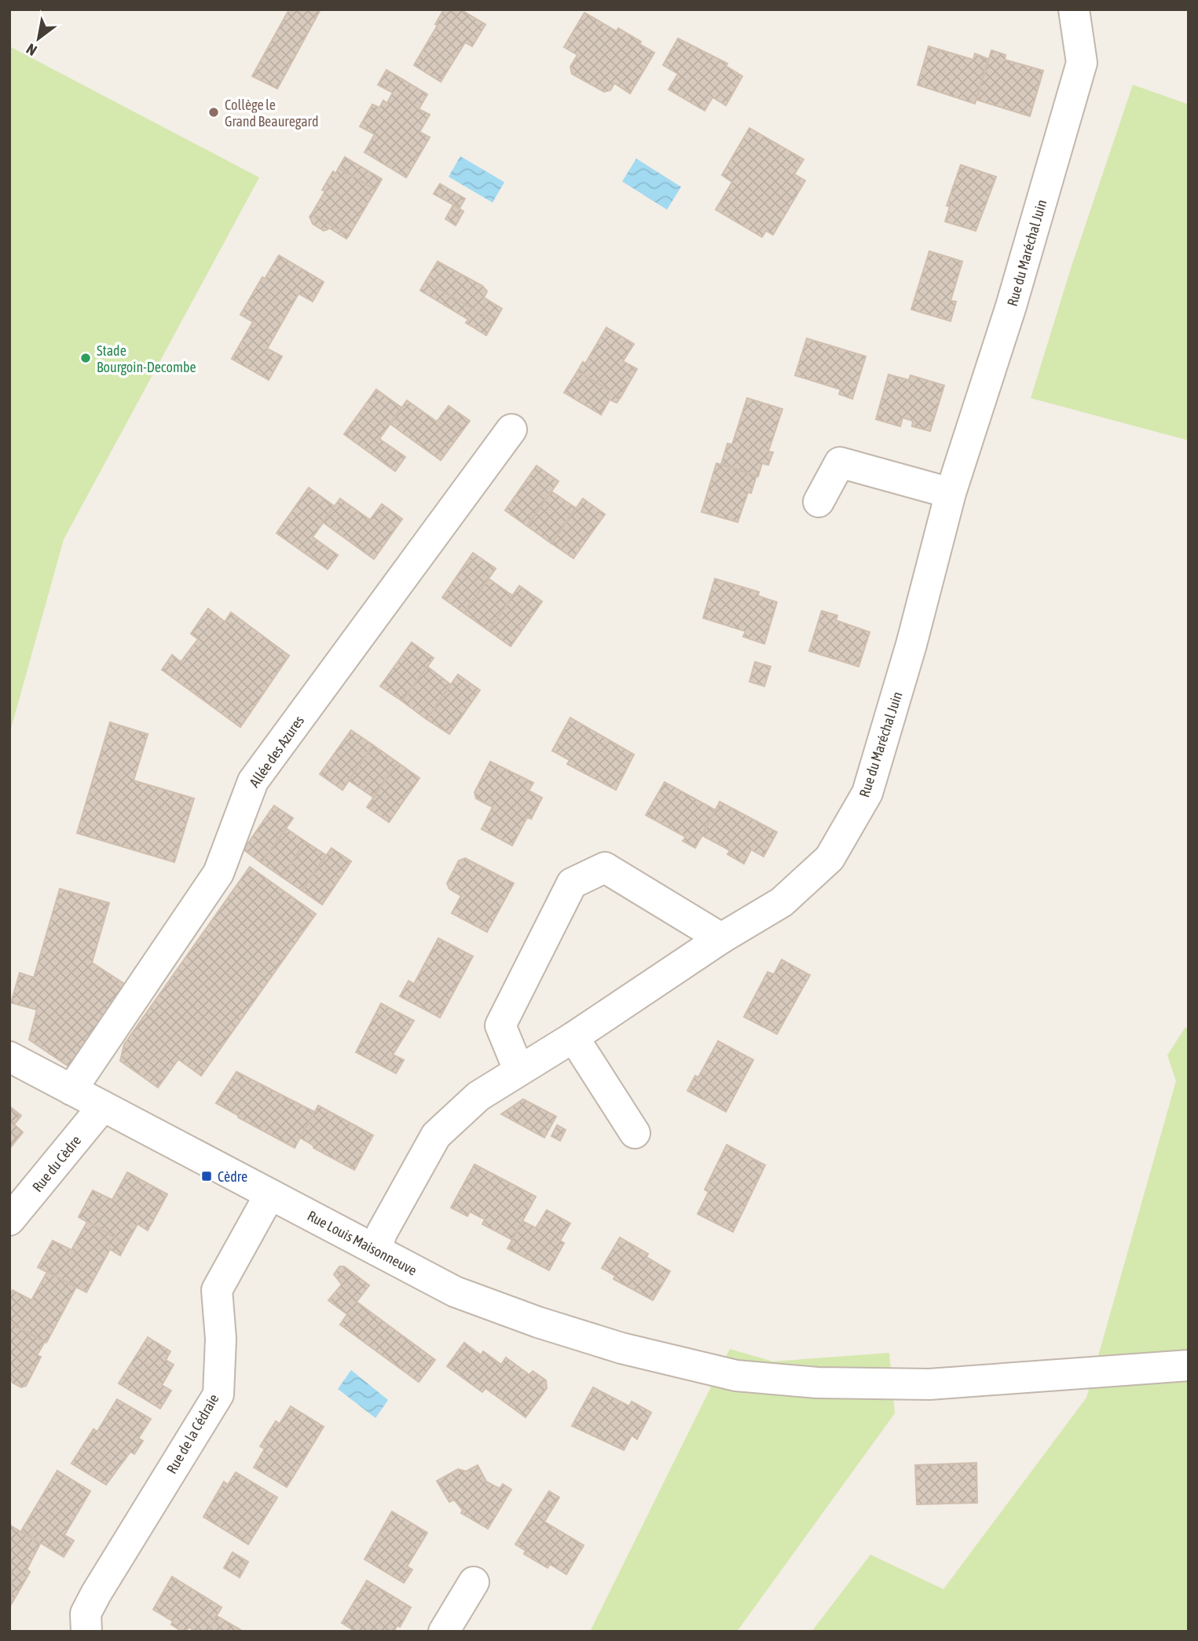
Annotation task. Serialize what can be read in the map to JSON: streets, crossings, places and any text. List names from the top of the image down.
{
  "streets": {
    "street": [
      "Rue du Maréchal Juin",
      "Allée des Azures",
      "Rue du Cèdre",
      "Rue Louis Maisonneuve",
      "Rue de la Cédraie"
    ]
  },
  "crossings": [
    ["Rue du Maréchal Juin", "Rue Louis Maisonneuve"],
    ["Allée des Azures", "Rue Louis Maisonneuve"],
    ["Rue du Cèdre", "Rue Louis Maisonneuve"],
    ["Rue Louis Maisonneuve", "Rue de la Cédraie"]
  ],
  "places": {
    "other": ["Collège le Grand Beauregard", "Stade Bourgoin-Decombe"],
    "transit": ["Cèdre"]
  },
  "north": "bottom left"
}
